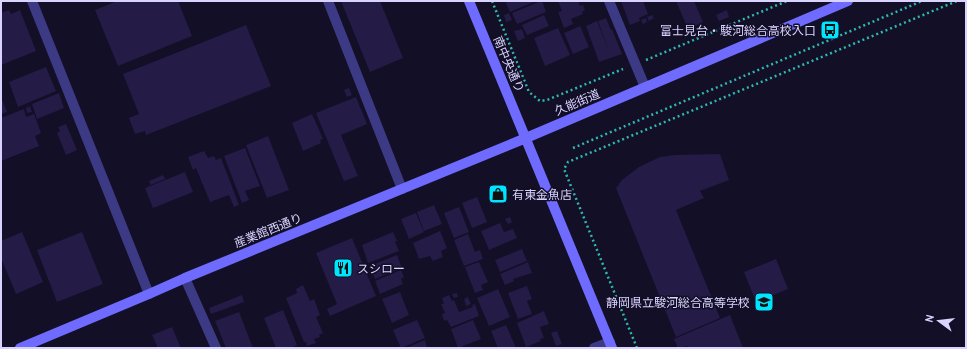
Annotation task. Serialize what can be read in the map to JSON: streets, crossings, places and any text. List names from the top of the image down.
{
  "streets": {
    "street": ["南中央通り", "久能街道", "産業館西通り"]
  },
  "crossings": [
    ["南中央通り", "久能街道"],
    ["南中央通り", "産業館西通り"],
    ["久能街道", "産業館西通り"]
  ],
  "places": {
    "bus stop": ["富士見台・駿河総合高校入口"],
    "shop": ["有東金魚店"],
    "restaurant": ["スシロー"],
    "school or university": ["静岡県立駿河総合高等学校"]
  },
  "north": "left"
}
